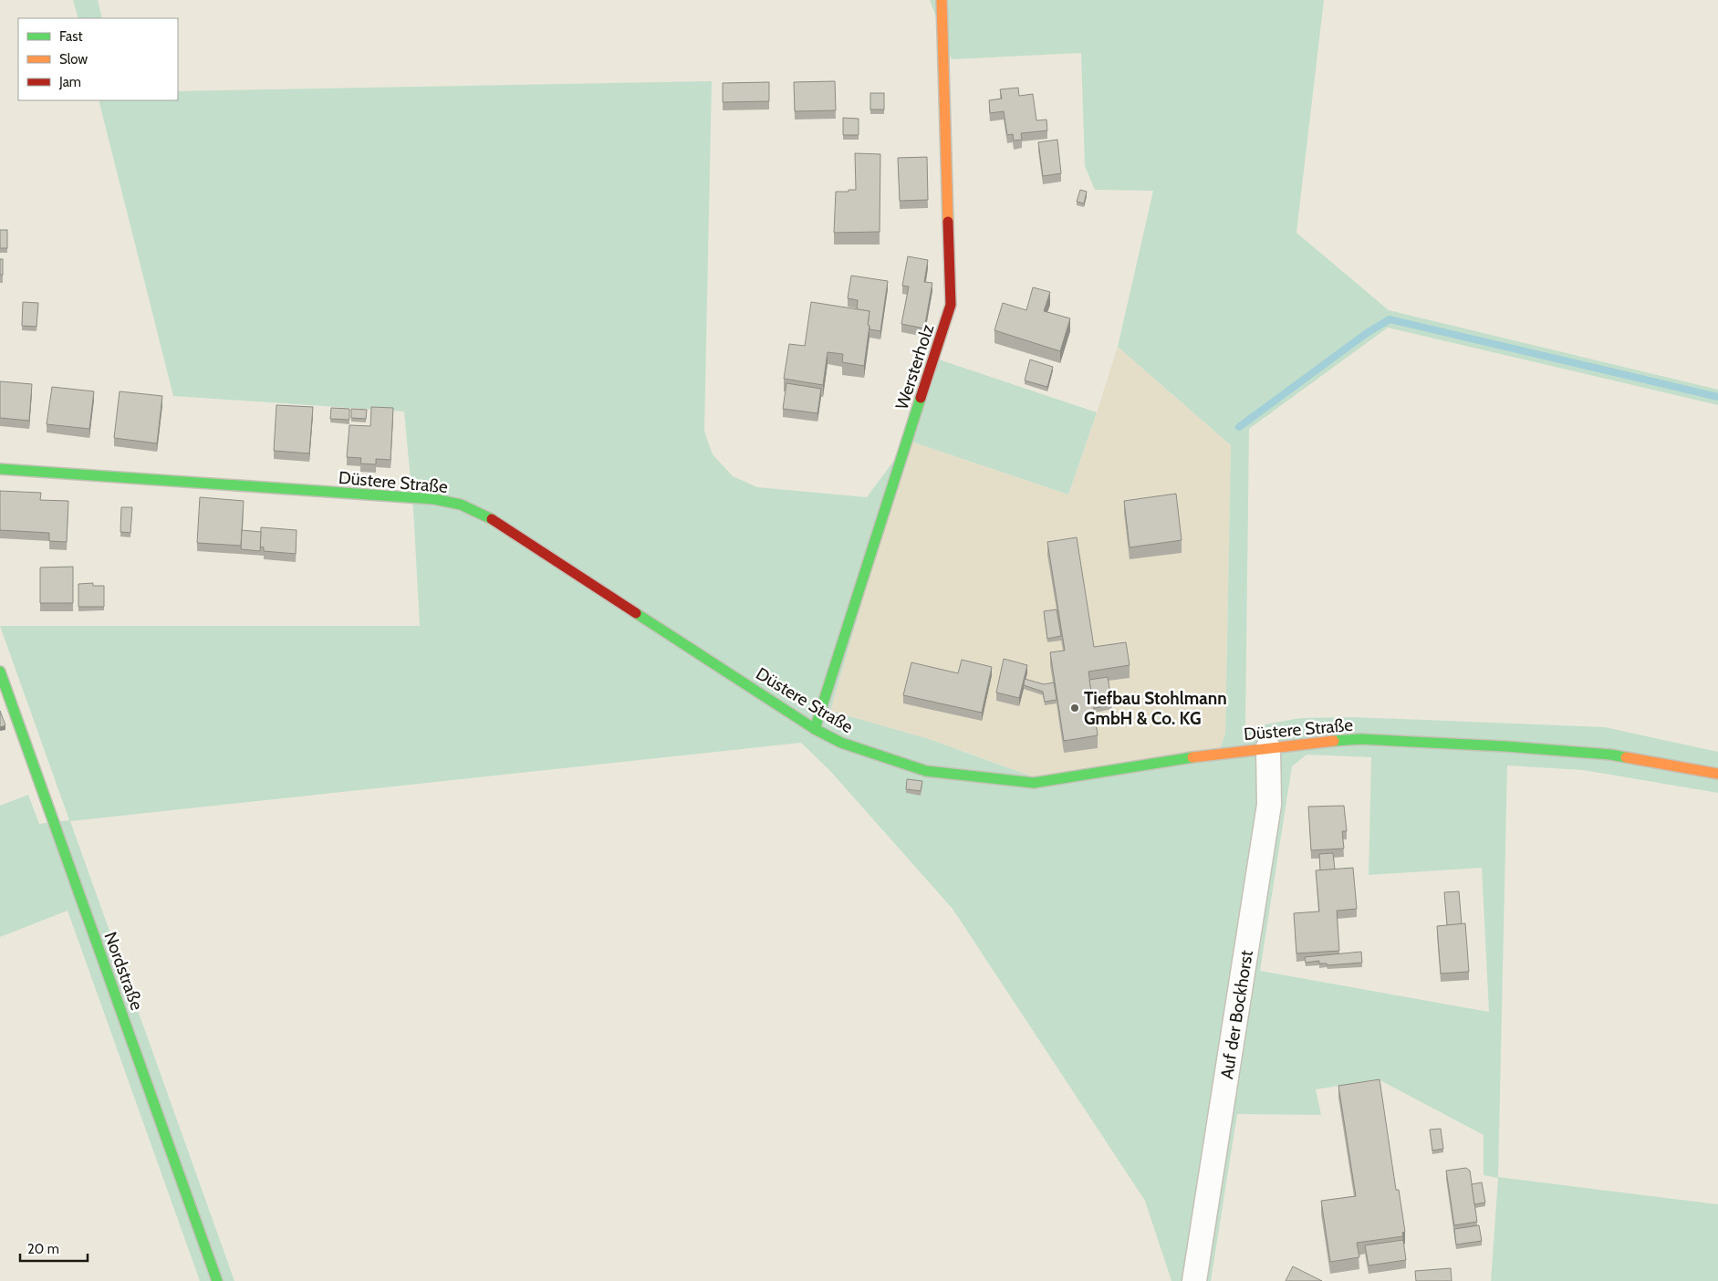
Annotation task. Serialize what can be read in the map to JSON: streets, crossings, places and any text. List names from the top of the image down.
{
  "streets": {
    "street": [
      "Wersterholz",
      "Düstere Straße",
      "Nordstraße",
      "Auf der Bockhorst"
    ]
  },
  "crossings": [
    ["Wersterholz", "Düstere Straße"],
    ["Düstere Straße", "Auf der Bockhorst"]
  ],
  "places": ["Tiefbau Stohlmann GmbH & Co. KG"],
  "legend": ["Fast", "Slow", "Jam"],
  "scale_bar": "20 m"
}
